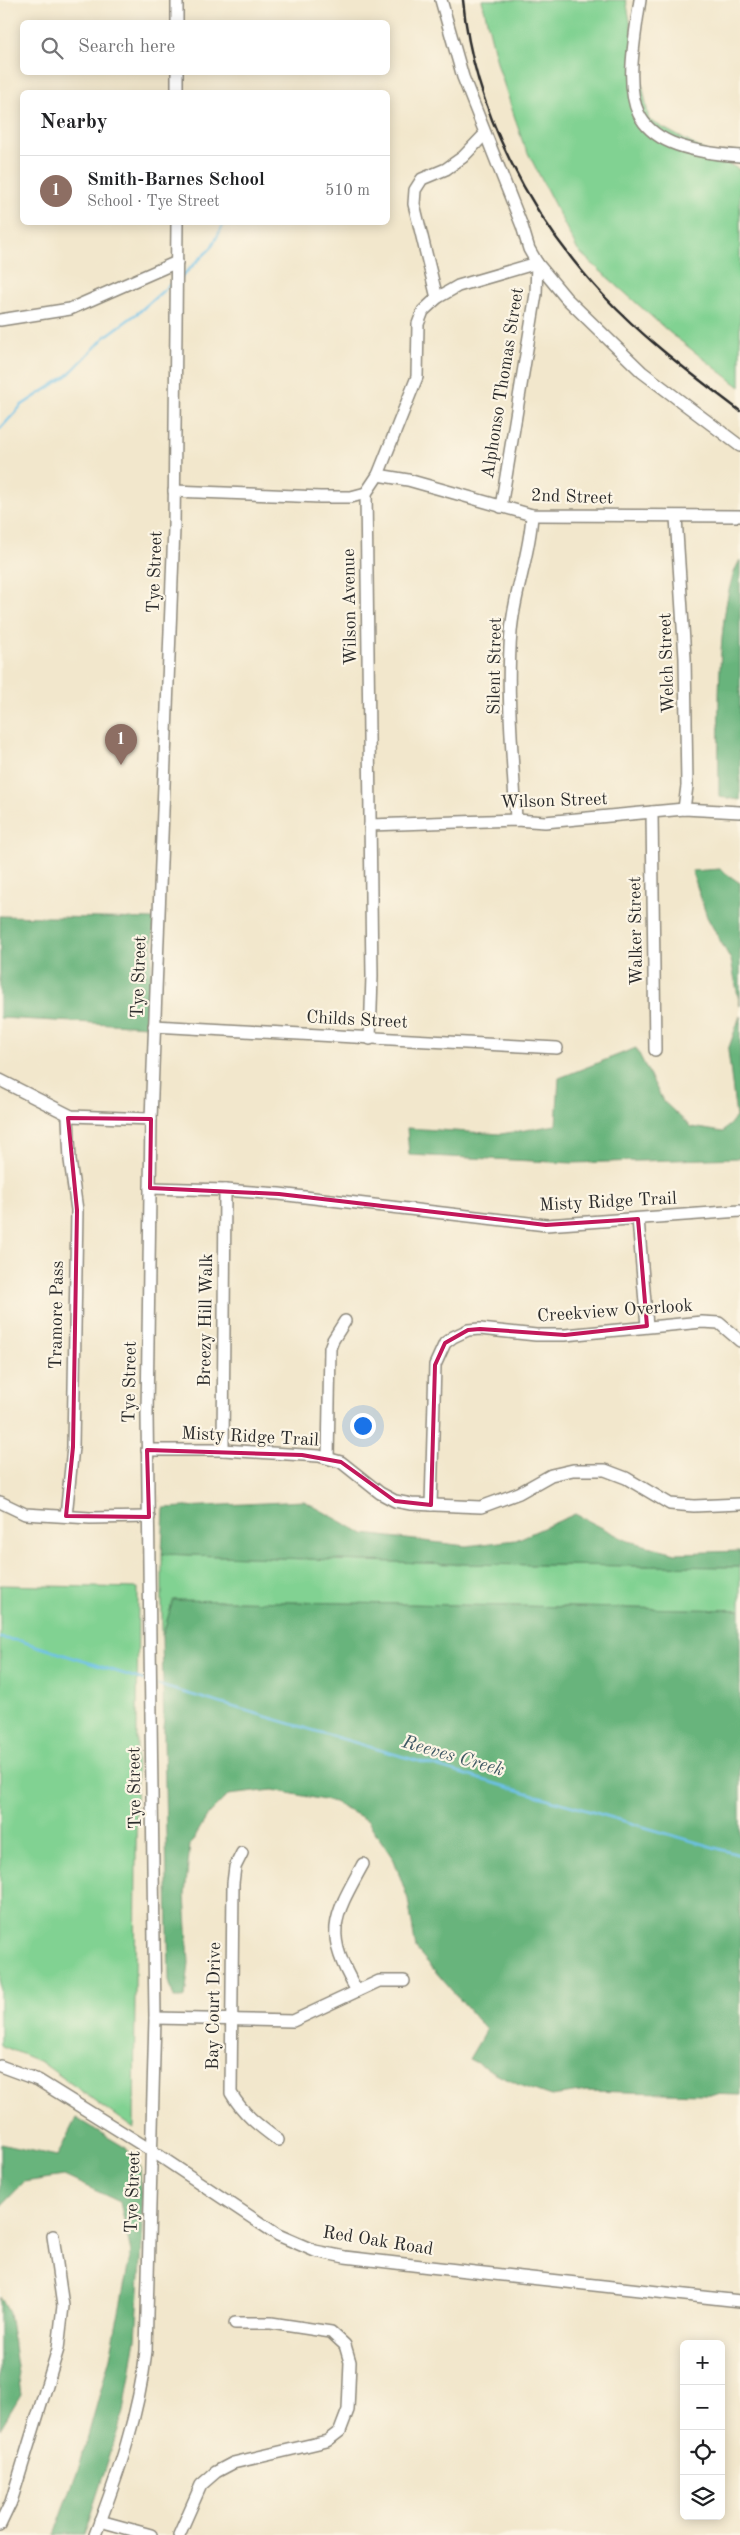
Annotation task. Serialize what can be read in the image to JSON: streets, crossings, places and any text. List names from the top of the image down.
{
  "streets": {
    "street": [
      "Alphonso Thomas Street",
      "2nd Street",
      "Tye Street",
      "Wilson Avenue",
      "Welch Street",
      "Silent Street",
      "Wilson Street",
      "Walker Street",
      "Childs Street",
      "Misty Ridge Trail",
      "Creekview Overlook",
      "Tramore Pass",
      "Breezy Hill Walk",
      "Bay Court Drive",
      "Red Oak Road"
    ]
  },
  "crossings": [
    ["Alphonso Thomas Street", "2nd Street"],
    ["2nd Street", "Welch Street"],
    ["2nd Street", "Silent Street"],
    ["Tye Street", "Childs Street"],
    ["Tye Street", "Misty Ridge Trail"],
    ["Tye Street", "Red Oak Road"],
    ["Wilson Avenue", "Wilson Street"],
    ["Wilson Avenue", "Childs Street"],
    ["Welch Street", "Wilson Street"],
    ["Silent Street", "Wilson Street"],
    ["Wilson Street", "Walker Street"],
    ["Misty Ridge Trail", "Creekview Overlook"],
    ["Misty Ridge Trail", "Breezy Hill Walk"]
  ],
  "water": ["Reeves Creek"],
  "page": {
    "search": "Search here",
    "heading": "Nearby",
    "list": [
      {
        "mark": "1",
        "name": "Smith-Barnes School",
        "note": "School · Tye Street",
        "value": "510 m"
      }
    ],
    "pins": "1",
    "map_buttons": ["+", "−"]
  }
}
